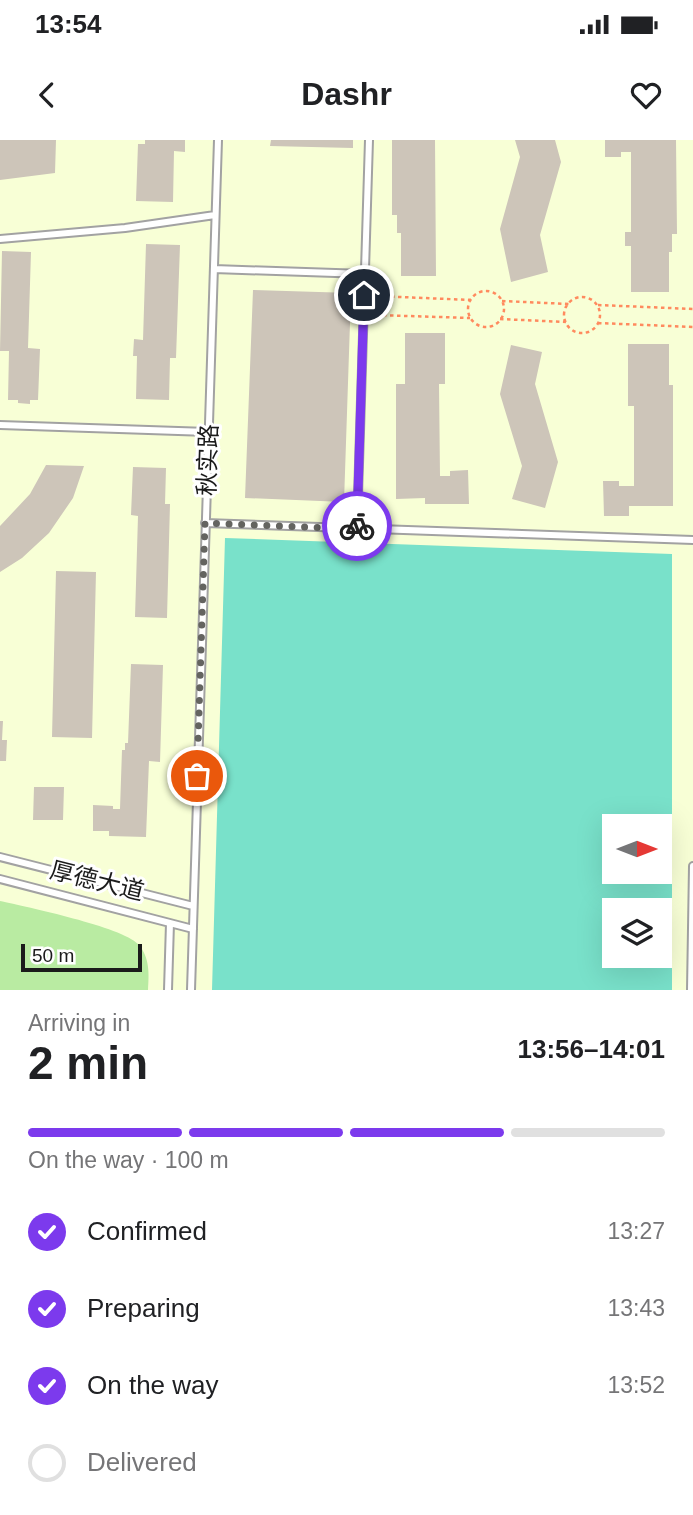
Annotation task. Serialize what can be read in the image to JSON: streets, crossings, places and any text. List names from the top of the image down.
{
  "streets": {
    "lane": ["秋实路", "厚德大道"]
  },
  "crossings": [
    ["秋实路", "厚德大道"]
  ],
  "scale_bar": "50 m",
  "north": "right",
  "page": {
    "status": "13:54",
    "header": "Dashr",
    "scale": "50 m",
    "heading": ["2 min", "Arriving in", "13:56–14:01"],
    "bar": "On the way · 100 m",
    "list": [
      ["Confirmed", "13:27"],
      ["Preparing", "13:43"],
      ["On the way", "13:52"],
      "Delivered"
    ]
  }
}
